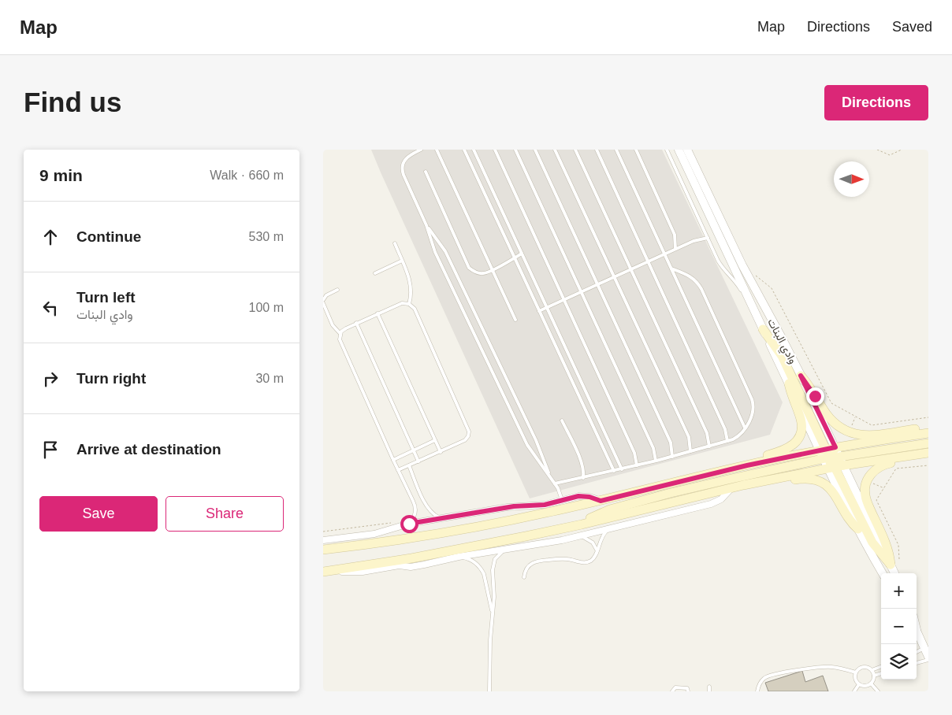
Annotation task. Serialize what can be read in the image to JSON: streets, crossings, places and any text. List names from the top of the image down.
{
  "streets": {
    "street": ["وادي البنات"]
  },
  "north": "right",
  "page": {
    "header": "Map",
    "nav": ["Map", "Directions", "Saved"],
    "buttons": [
      "Directions",
      ["Save", "Share"]
    ],
    "title": "Find us",
    "heading": ["9 min", "Walk · 660 m"],
    "list": [
      ["Continue", "530 m"],
      ["Turn left", "وادي البنات", "100 m"],
      ["Turn right", "30 m"],
      "Arrive at destination"
    ],
    "map_buttons": ["+", "−"]
  }
}
